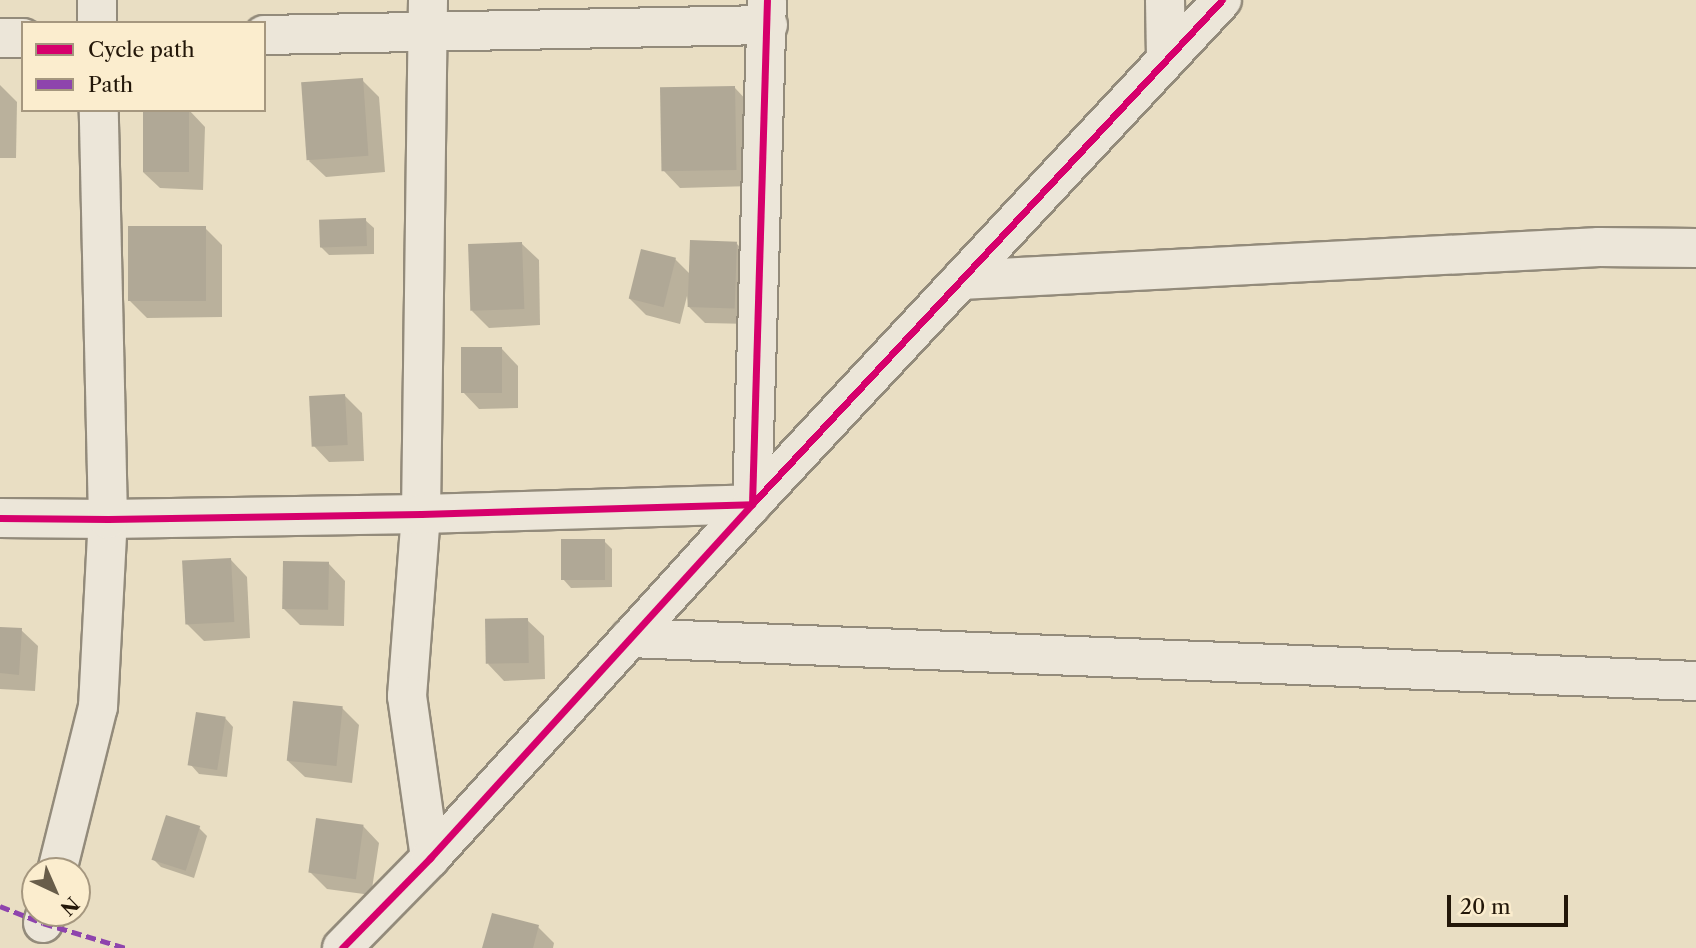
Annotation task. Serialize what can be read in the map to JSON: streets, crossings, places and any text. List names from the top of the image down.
{
  "legend": ["Cycle path", "Path"],
  "scale_bar": "20 m",
  "north": "bottom right"
}
